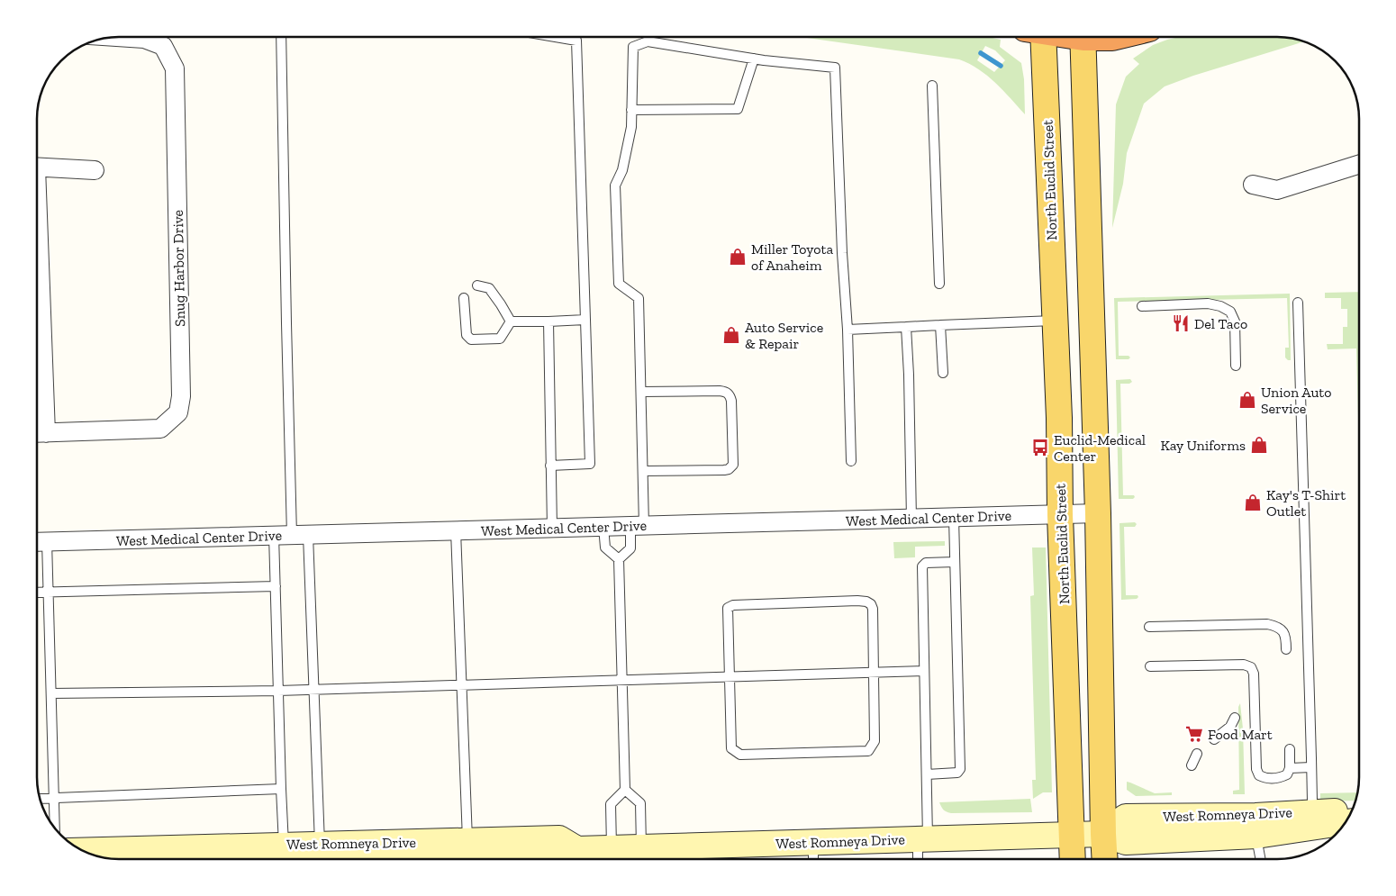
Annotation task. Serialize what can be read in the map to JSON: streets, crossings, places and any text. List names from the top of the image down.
{
  "streets": {
    "main road": ["North Euclid Street"],
    "street": ["Snug Harbor Drive", "West Medical Center Drive", "West Romneya Drive"]
  },
  "crossings": [
    ["North Euclid Street", "West Medical Center Drive"],
    ["North Euclid Street", "West Romneya Drive"]
  ],
  "places": {
    "shop": [
      "Miller Toyota of Anaheim",
      "Auto Service & Repair",
      "Union Auto Service",
      "Kay Uniforms",
      "Kay's T-Shirt Outlet"
    ],
    "restaurant": ["Del Taco"],
    "bus stop": ["Euclid-Medical Center"],
    "supermarket": ["Food Mart"]
  }
}
